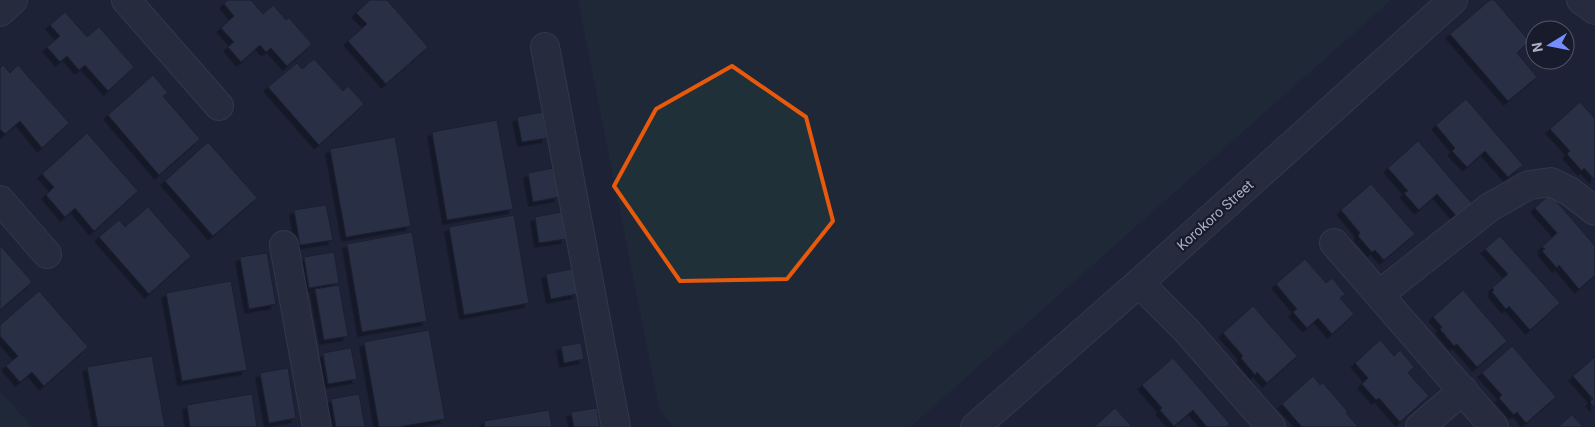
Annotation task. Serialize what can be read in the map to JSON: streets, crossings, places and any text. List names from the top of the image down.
{
  "streets": {
    "street": ["Korokoro Street"]
  },
  "north": "left"
}
